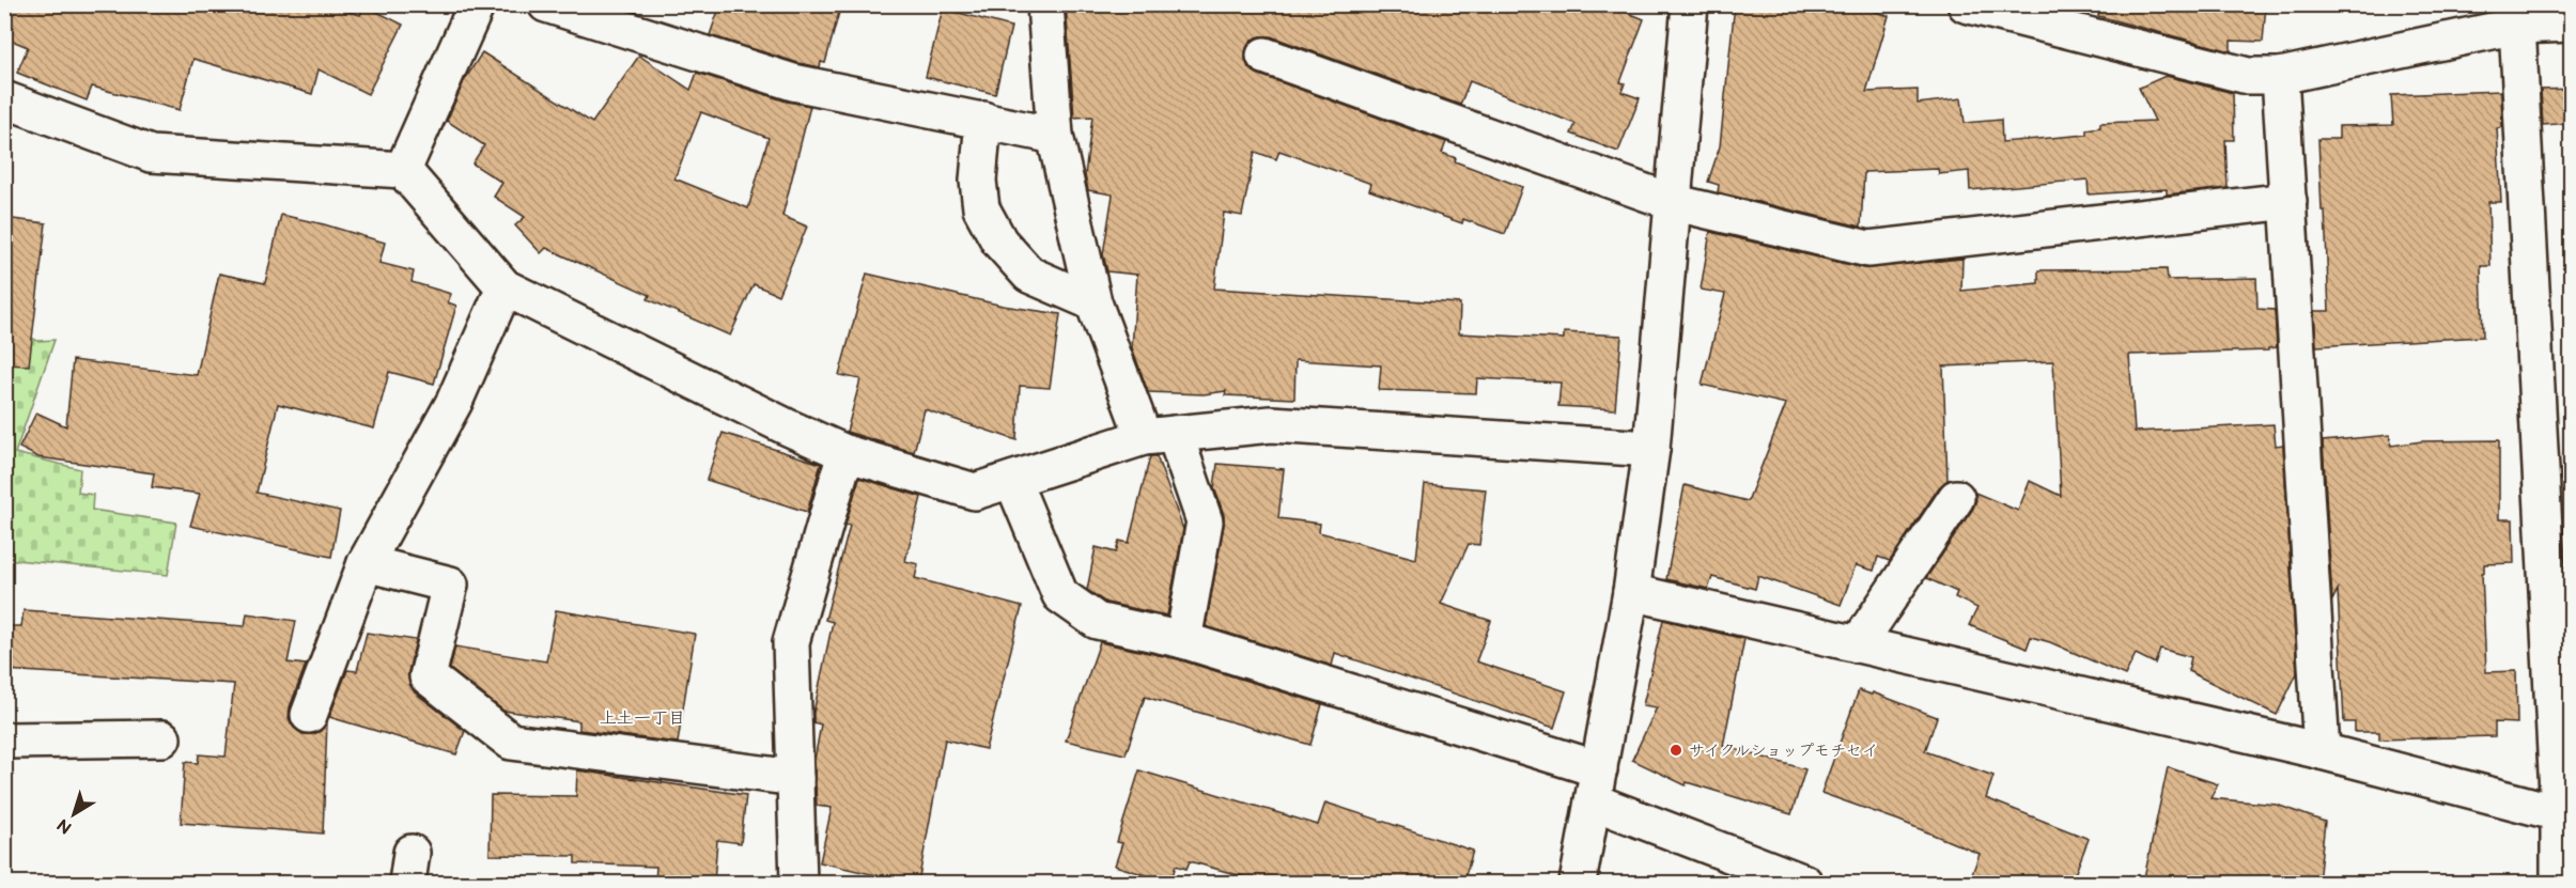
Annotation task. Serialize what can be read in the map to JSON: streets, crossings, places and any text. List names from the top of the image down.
{
  "districts": ["上土一丁目"],
  "places": ["サイクルショップモチセイ"],
  "north": "bottom left"
}
